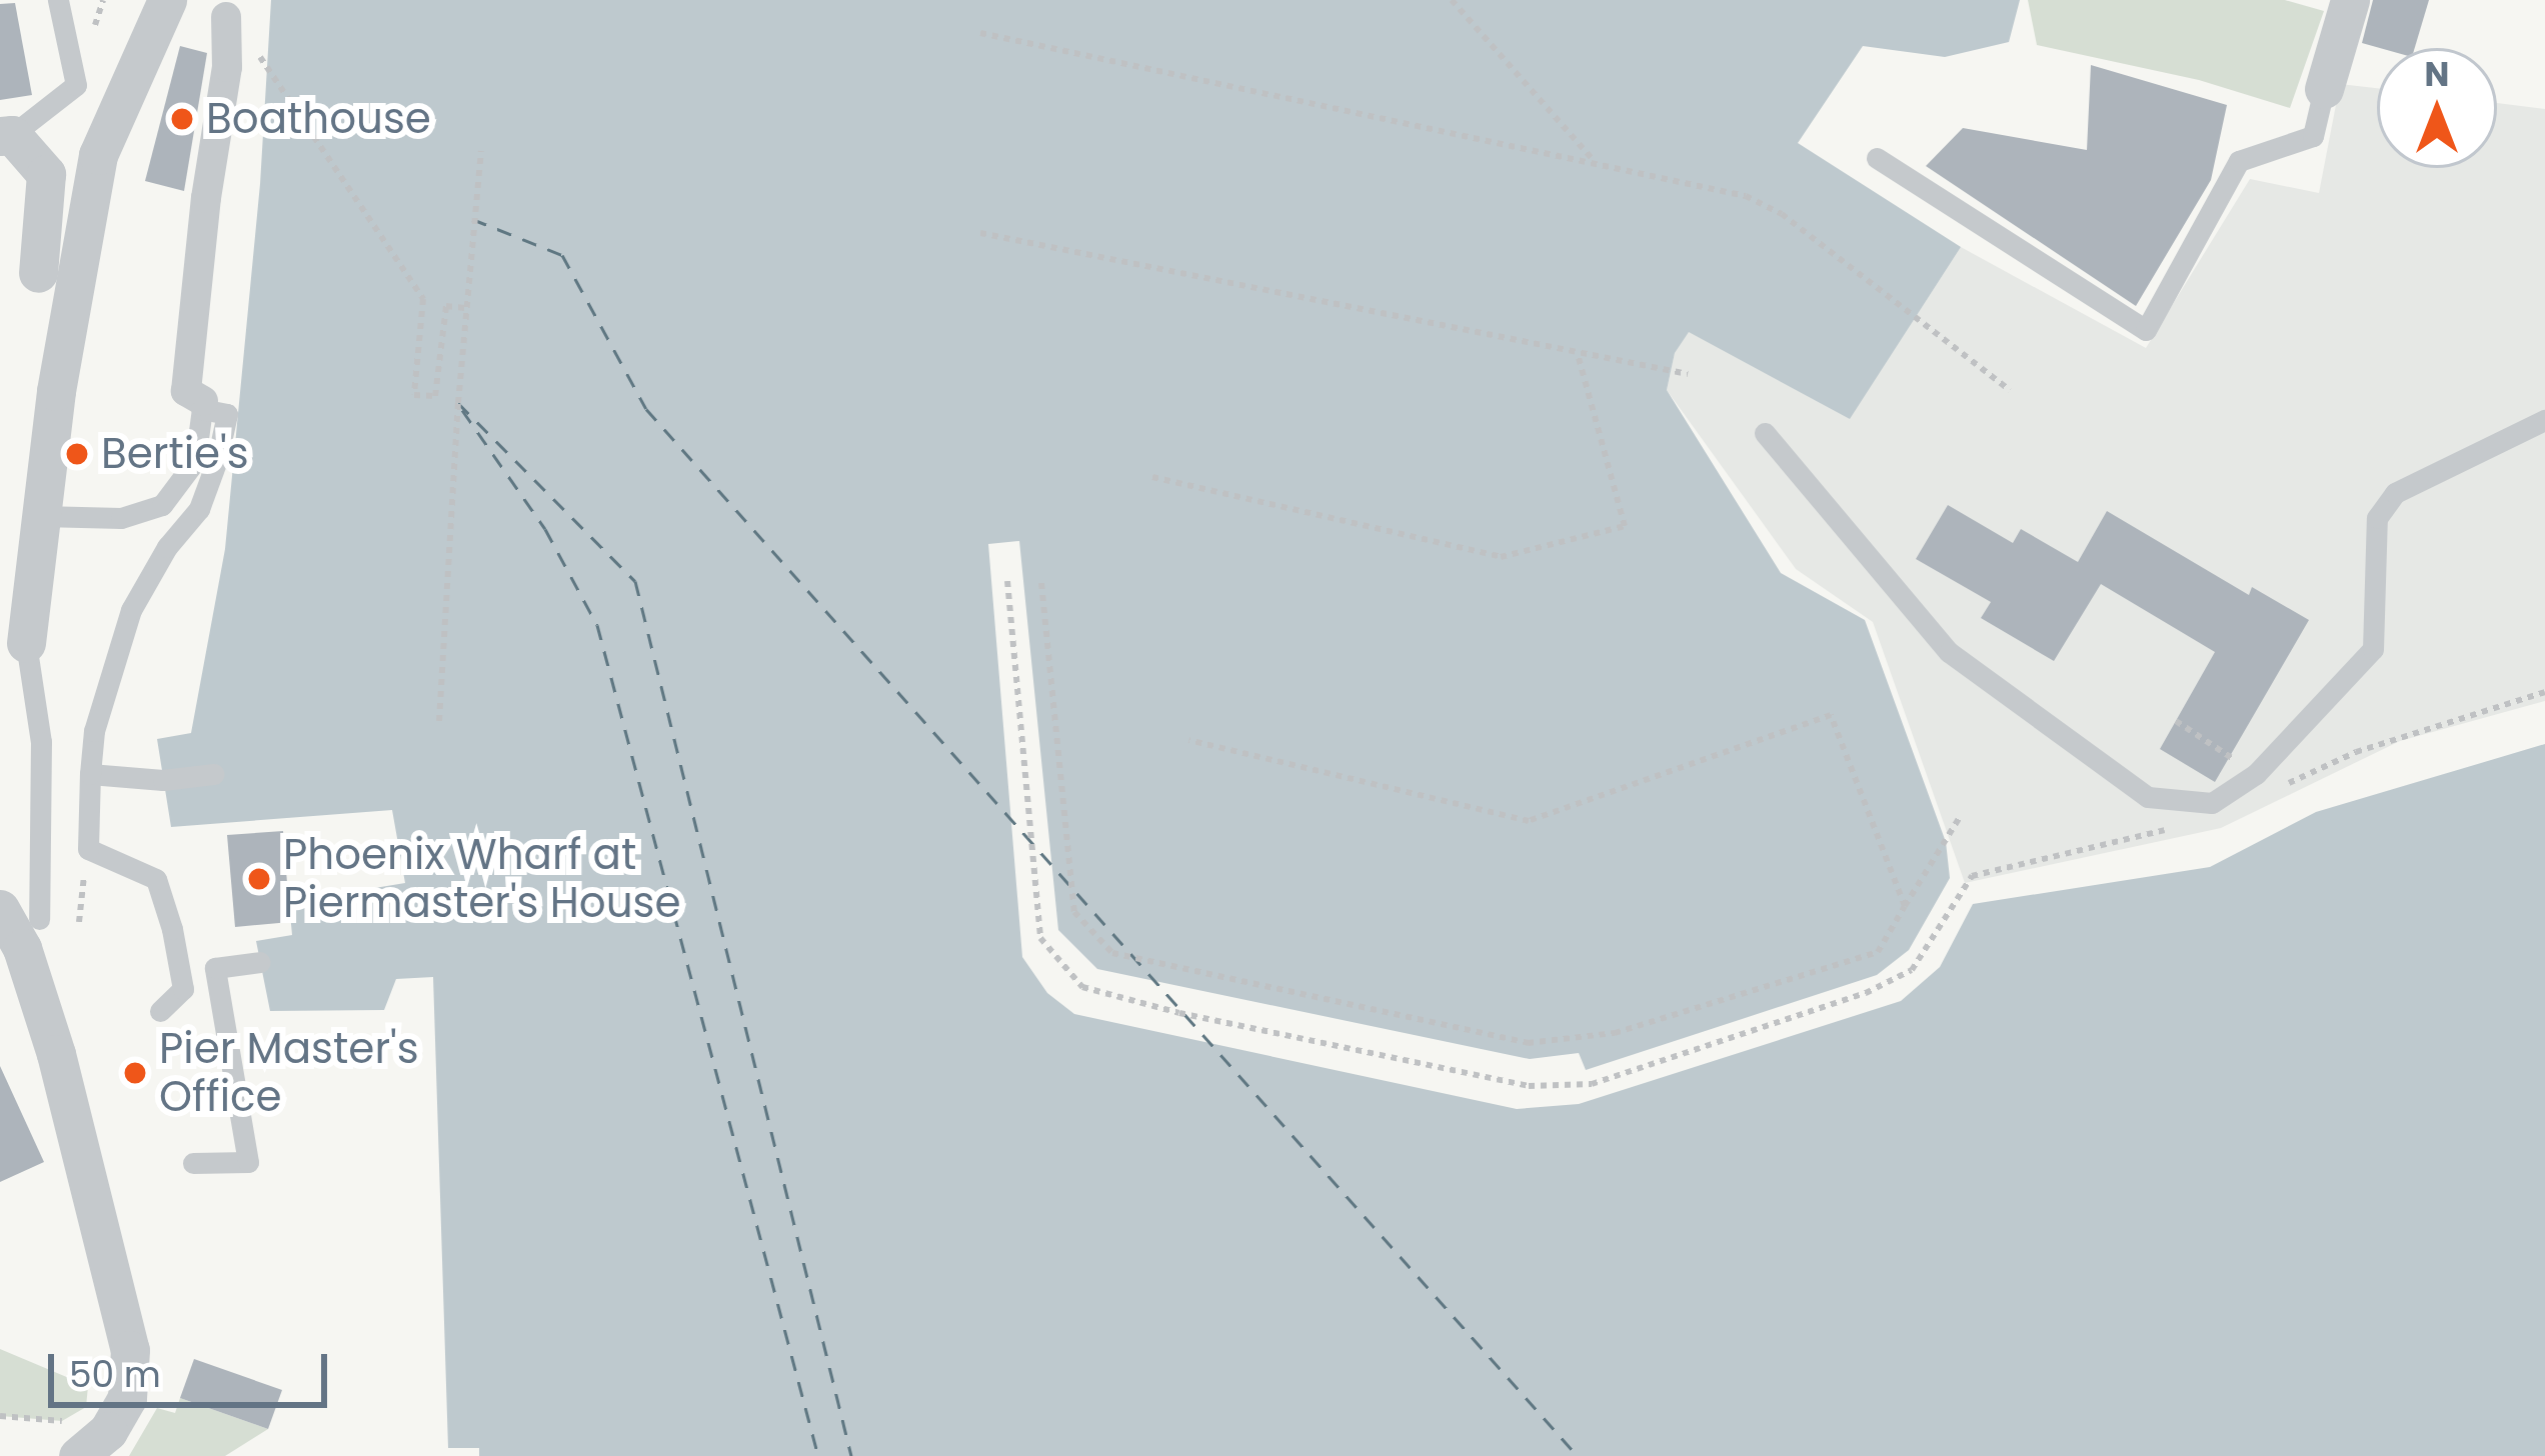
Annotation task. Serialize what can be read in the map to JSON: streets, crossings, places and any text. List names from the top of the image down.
{
  "places": [
    "Boathouse",
    "Bertie's",
    "Phoenix Wharf at Piermaster's House",
    "Pier Master's Office"
  ],
  "scale_bar": "50 m",
  "north": "top"
}
